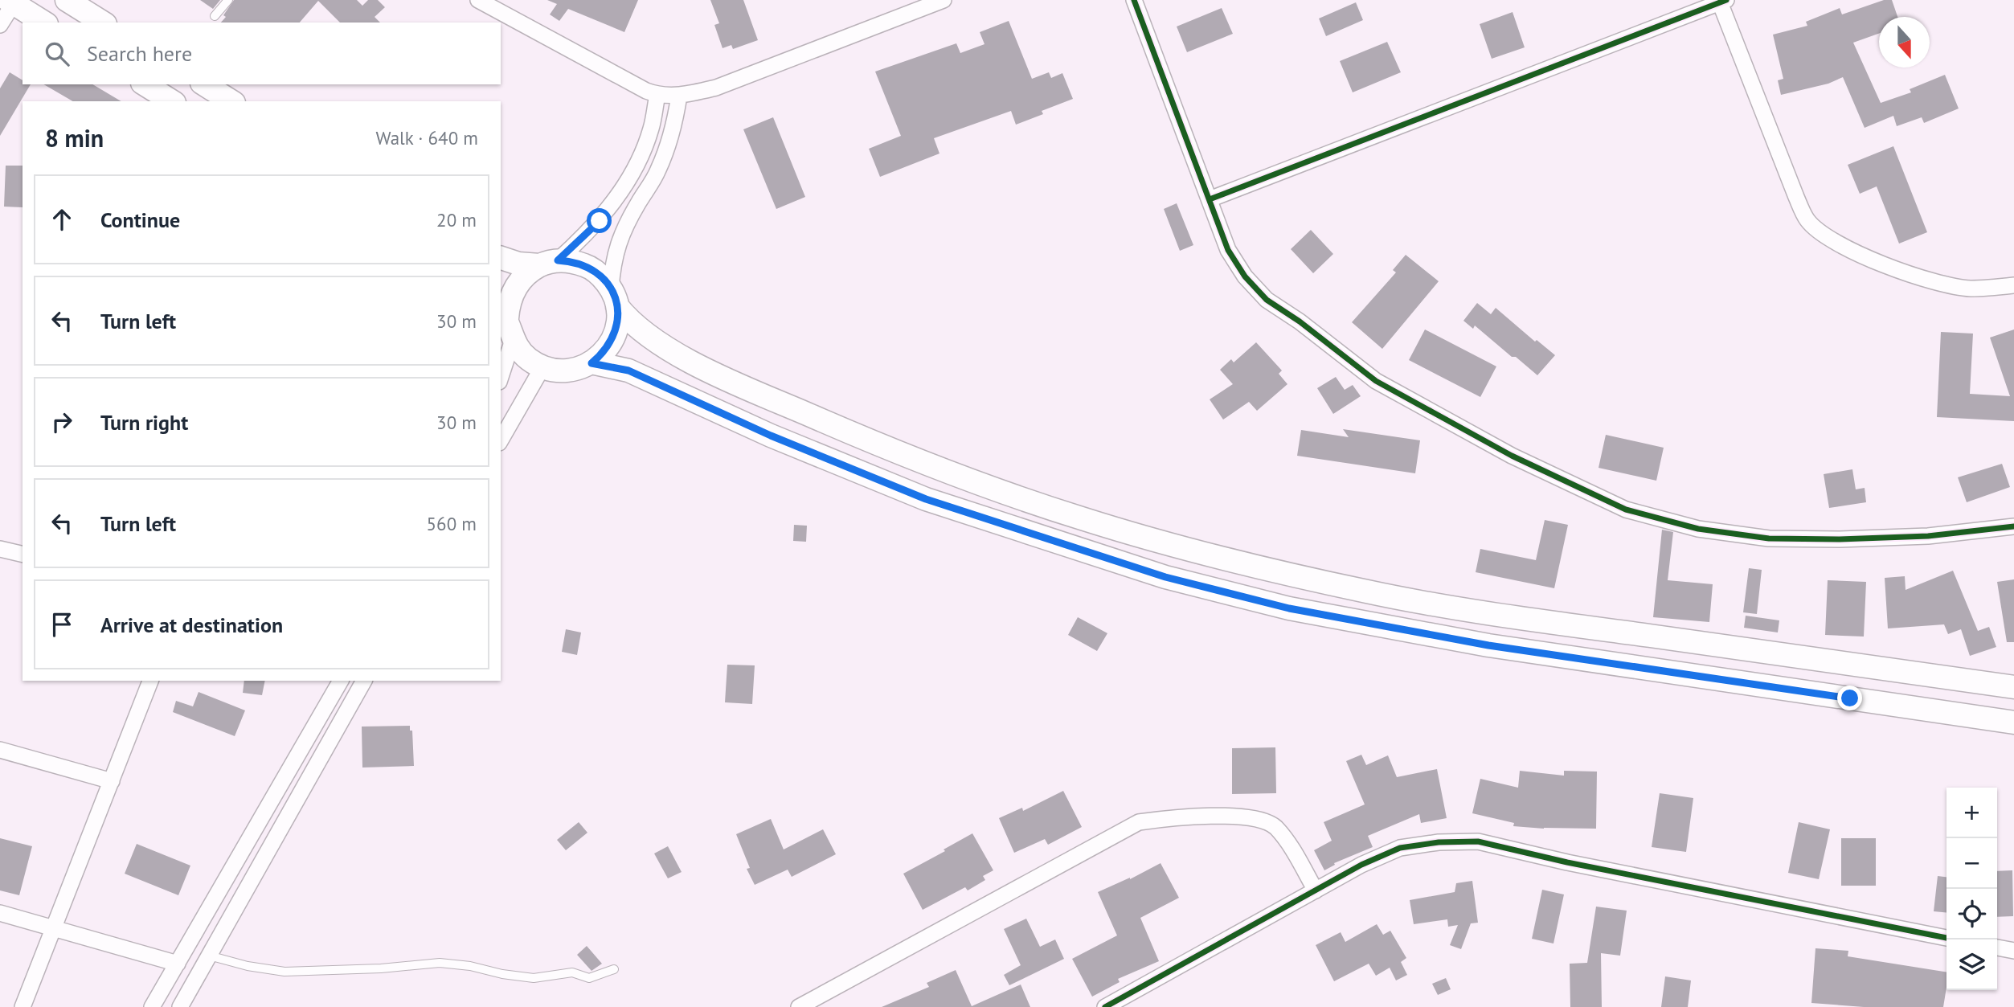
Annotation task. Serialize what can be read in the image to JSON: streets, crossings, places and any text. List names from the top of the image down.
{
  "north": "bottom",
  "page": {
    "search": "Search here",
    "heading": ["8 min", "Walk · 640 m"],
    "list": [
      ["Continue", "20 m"],
      ["Turn left", "30 m"],
      ["Turn right", "30 m"],
      ["Turn left", "560 m"],
      "Arrive at destination"
    ],
    "map_buttons": ["+", "−"]
  }
}
